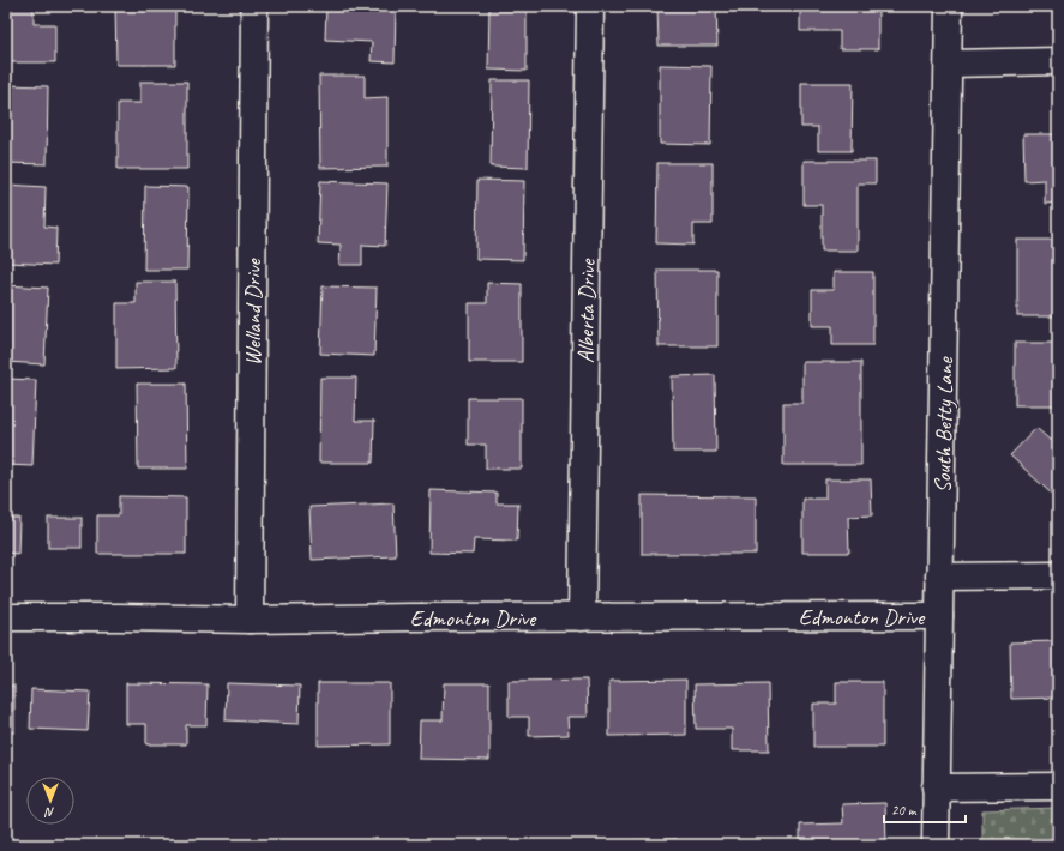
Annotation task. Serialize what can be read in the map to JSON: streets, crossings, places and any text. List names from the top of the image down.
{
  "streets": {
    "street": [
      "Alberta Drive",
      "Welland Drive",
      "South Betty Lane",
      "Edmonton Drive"
    ]
  },
  "crossings": [
    ["Alberta Drive", "Edmonton Drive"],
    ["Welland Drive", "Edmonton Drive"],
    ["South Betty Lane", "Edmonton Drive"]
  ],
  "scale_bar": "20 m",
  "north": "bottom"
}
